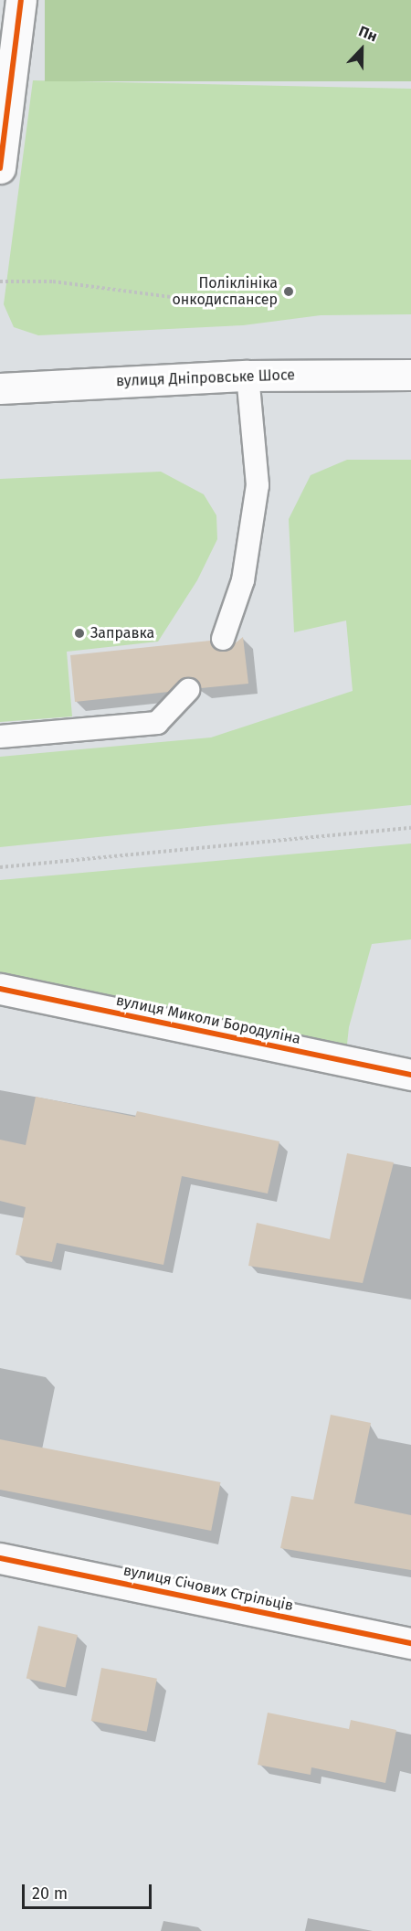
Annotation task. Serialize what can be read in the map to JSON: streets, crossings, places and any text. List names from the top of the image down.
{
  "streets": {
    "street": ["вулиця Дніпровське Шосе", "вулиця Миколи Бородуліна", "вулиця Січових Стрільців"]
  },
  "places": ["Поліклініка онкодиспансер", "Заправка"],
  "scale_bar": "20 m",
  "north": "top"
}
